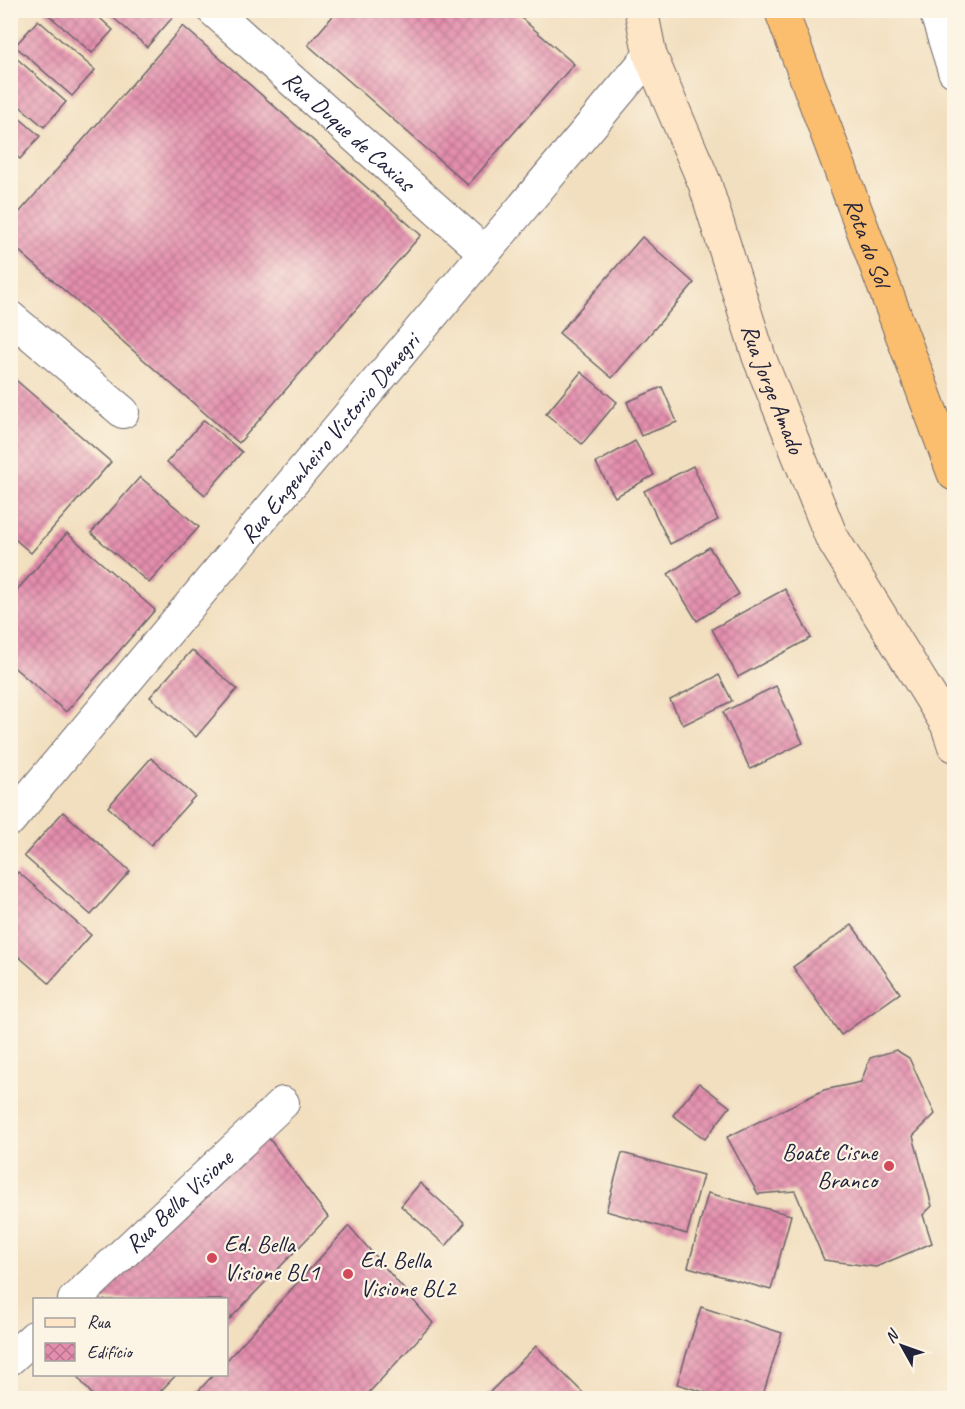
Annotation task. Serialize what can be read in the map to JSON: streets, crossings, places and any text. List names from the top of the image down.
{
  "streets": {
    "highway": ["Rota do Sol"],
    "street": [
      "Rua Duque de Caxias",
      "Rua Jorge Amado",
      "Rua Engenheiro Victorio Denegri",
      "Rua Bella Visione"
    ]
  },
  "crossings": [
    ["Rua Duque de Caxias", "Rua Engenheiro Victorio Denegri"],
    ["Rua Jorge Amado", "Rua Engenheiro Victorio Denegri"]
  ],
  "places": ["Boate Cisne Branco", "Ed. Bella Visione BL1", "Ed. Bella Visione BL2"],
  "legend": ["Rua", "Edifício"],
  "north": "top left"
}
